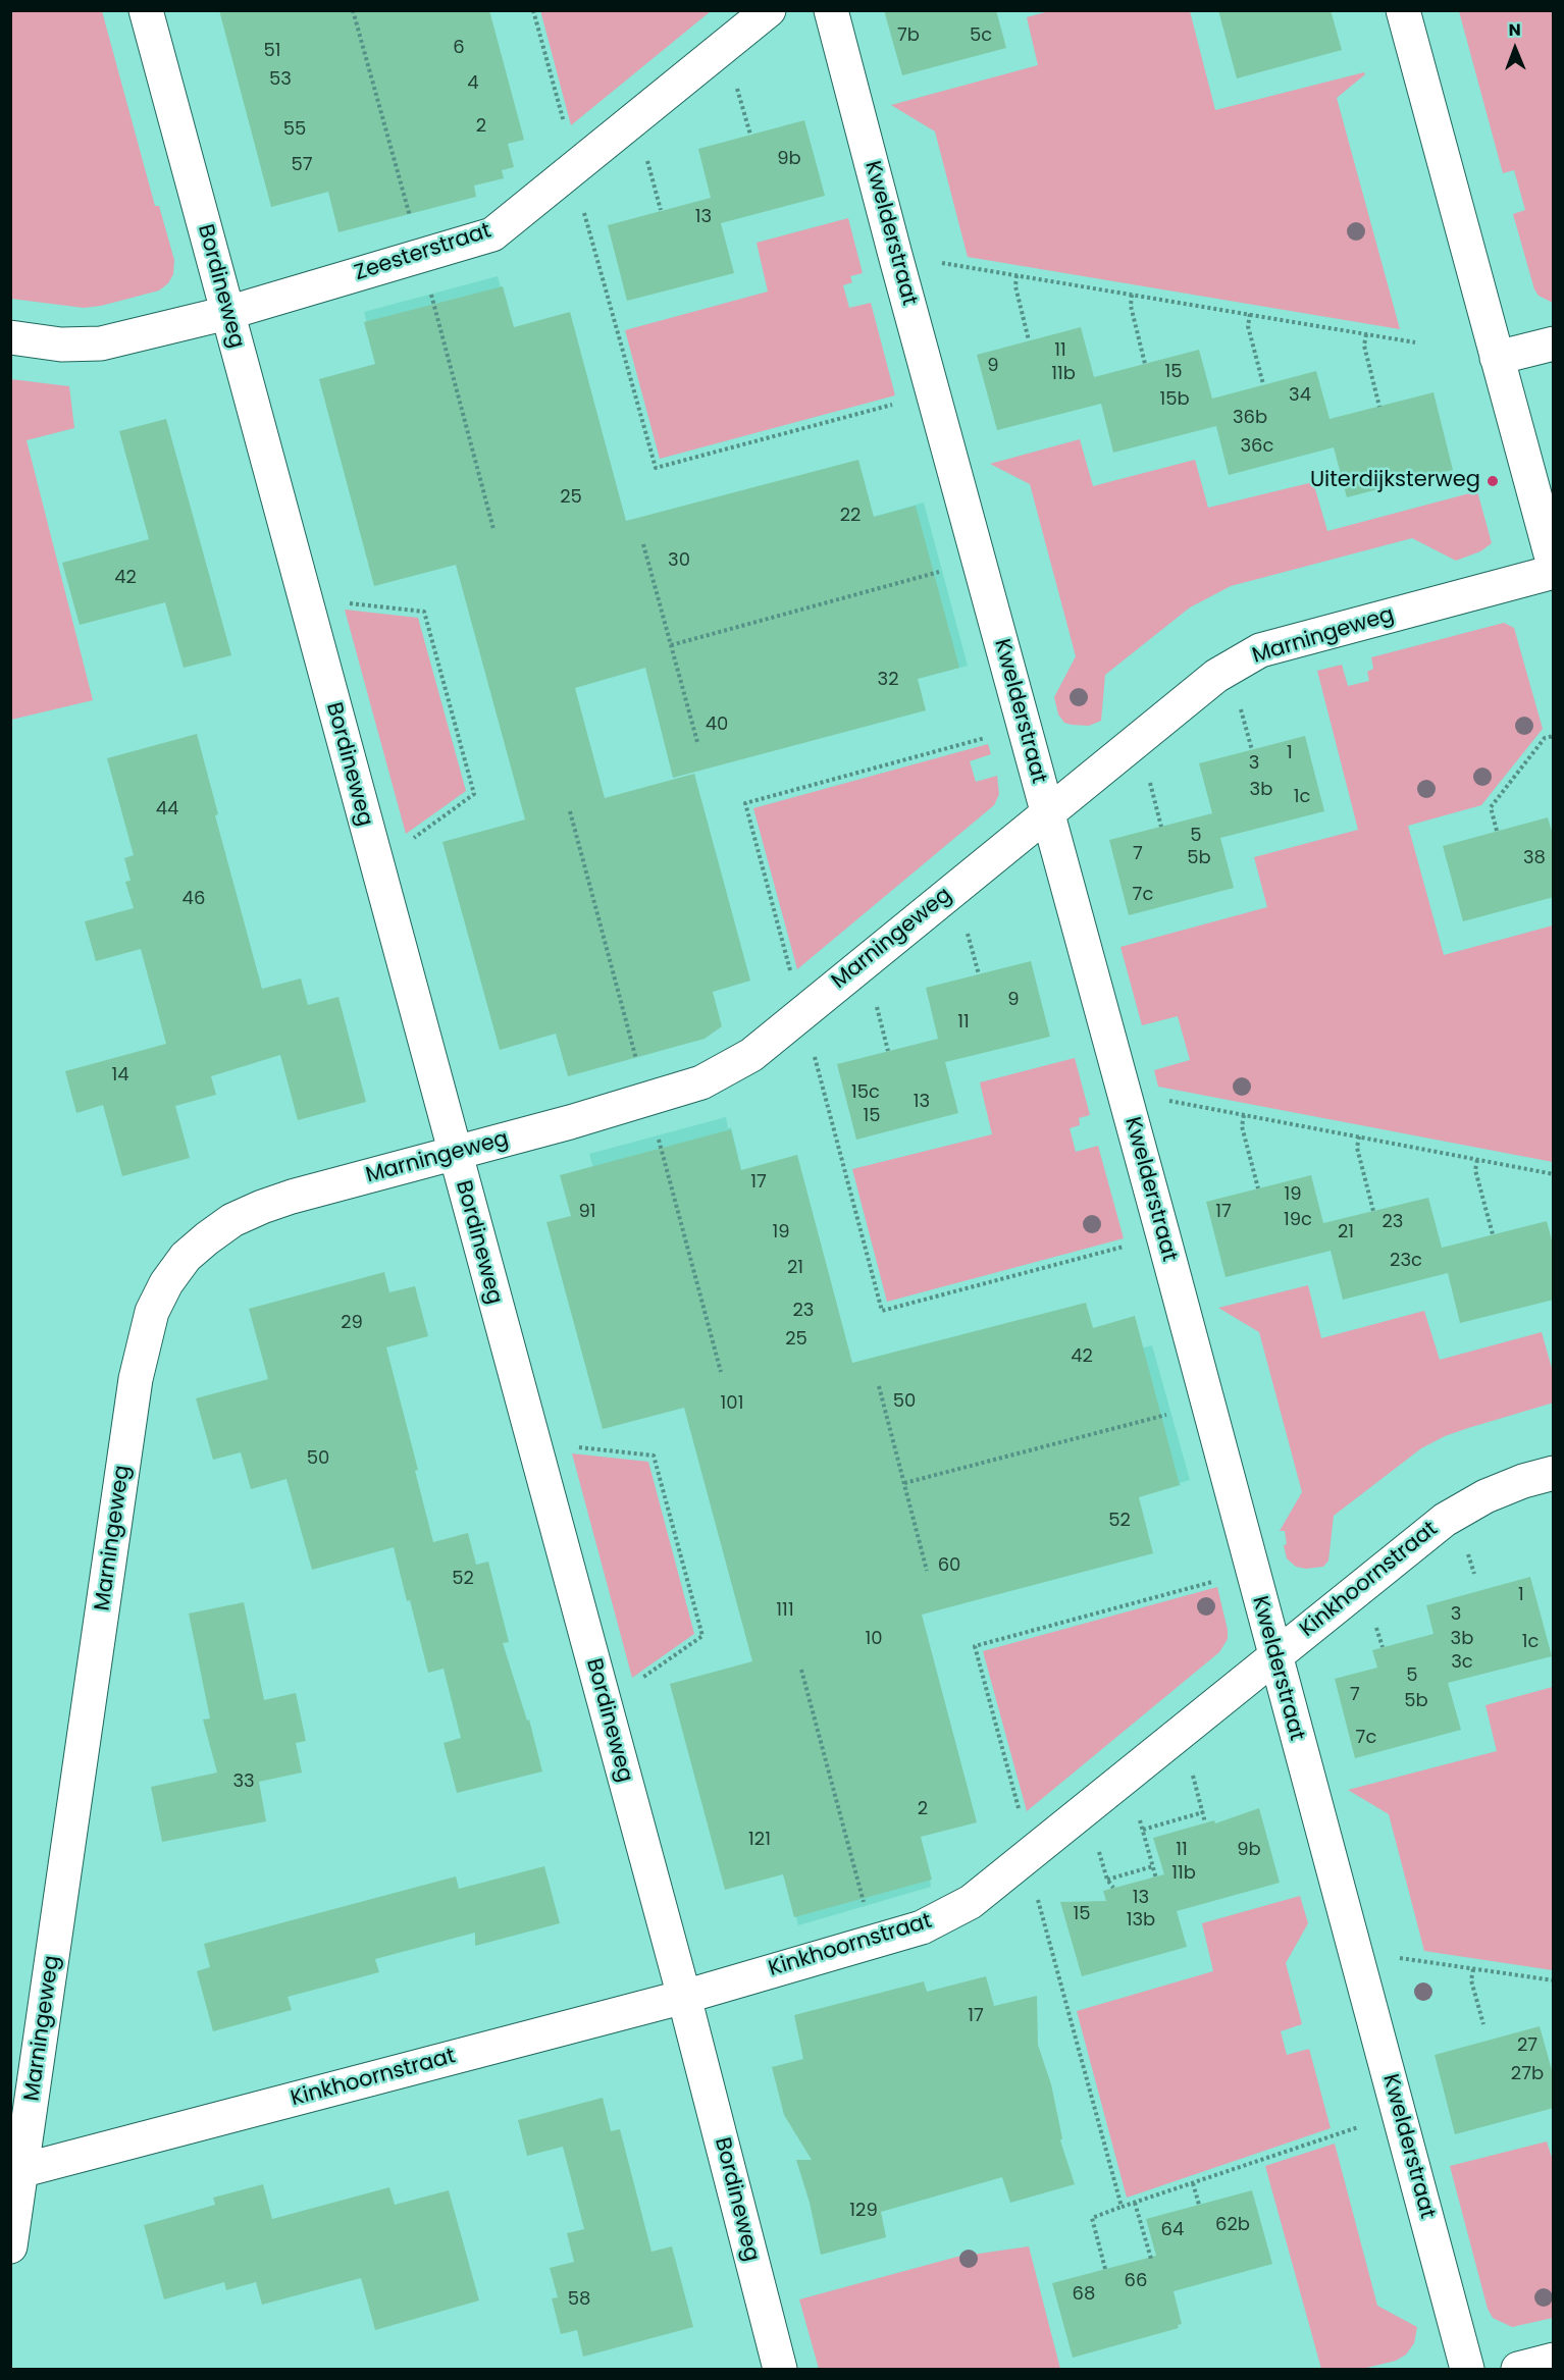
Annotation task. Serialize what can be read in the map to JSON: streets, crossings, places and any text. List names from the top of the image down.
{
  "streets": {
    "street": [
      "Kwelderstraat",
      "Zeesterstraat",
      "Bordineweg",
      "Marningeweg",
      "Kinkhoornstraat"
    ]
  },
  "crossings": [
    ["Kwelderstraat", "Marningeweg"],
    ["Kwelderstraat", "Kinkhoornstraat"],
    ["Zeesterstraat", "Bordineweg"],
    ["Bordineweg", "Marningeweg"],
    ["Bordineweg", "Kinkhoornstraat"],
    ["Marningeweg", "Kinkhoornstraat"]
  ],
  "places": ["Uiterdijksterweg"],
  "house_numbers": [
    "7b",
    "5c",
    "6",
    "51",
    "53",
    "4",
    "2",
    "55",
    "9b",
    "57",
    "13",
    "11",
    "9",
    "15",
    "11b",
    "34",
    "15b",
    "36b",
    "36c",
    "25",
    "22",
    "30",
    "42",
    "32",
    "40",
    "1",
    "3",
    "3b",
    "1c",
    "44",
    "5",
    "7",
    "5b",
    "38",
    "7c",
    "46",
    "9",
    "11",
    "14",
    "15c",
    "13",
    "15",
    "17",
    "19",
    "91",
    "17",
    "19c",
    "23",
    "19",
    "21",
    "23c",
    "21",
    "23",
    "29",
    "25",
    "42",
    "50",
    "101",
    "50",
    "52",
    "60",
    "52",
    "1",
    "111",
    "3",
    "10",
    "3b",
    "1c",
    "3c",
    "5",
    "7",
    "5b",
    "7c",
    "33",
    "2",
    "121",
    "11",
    "9b",
    "11b",
    "13",
    "15",
    "13b",
    "17",
    "27",
    "27b",
    "129",
    "62b",
    "64",
    "66",
    "68",
    "58"
  ],
  "north": "top"
}
